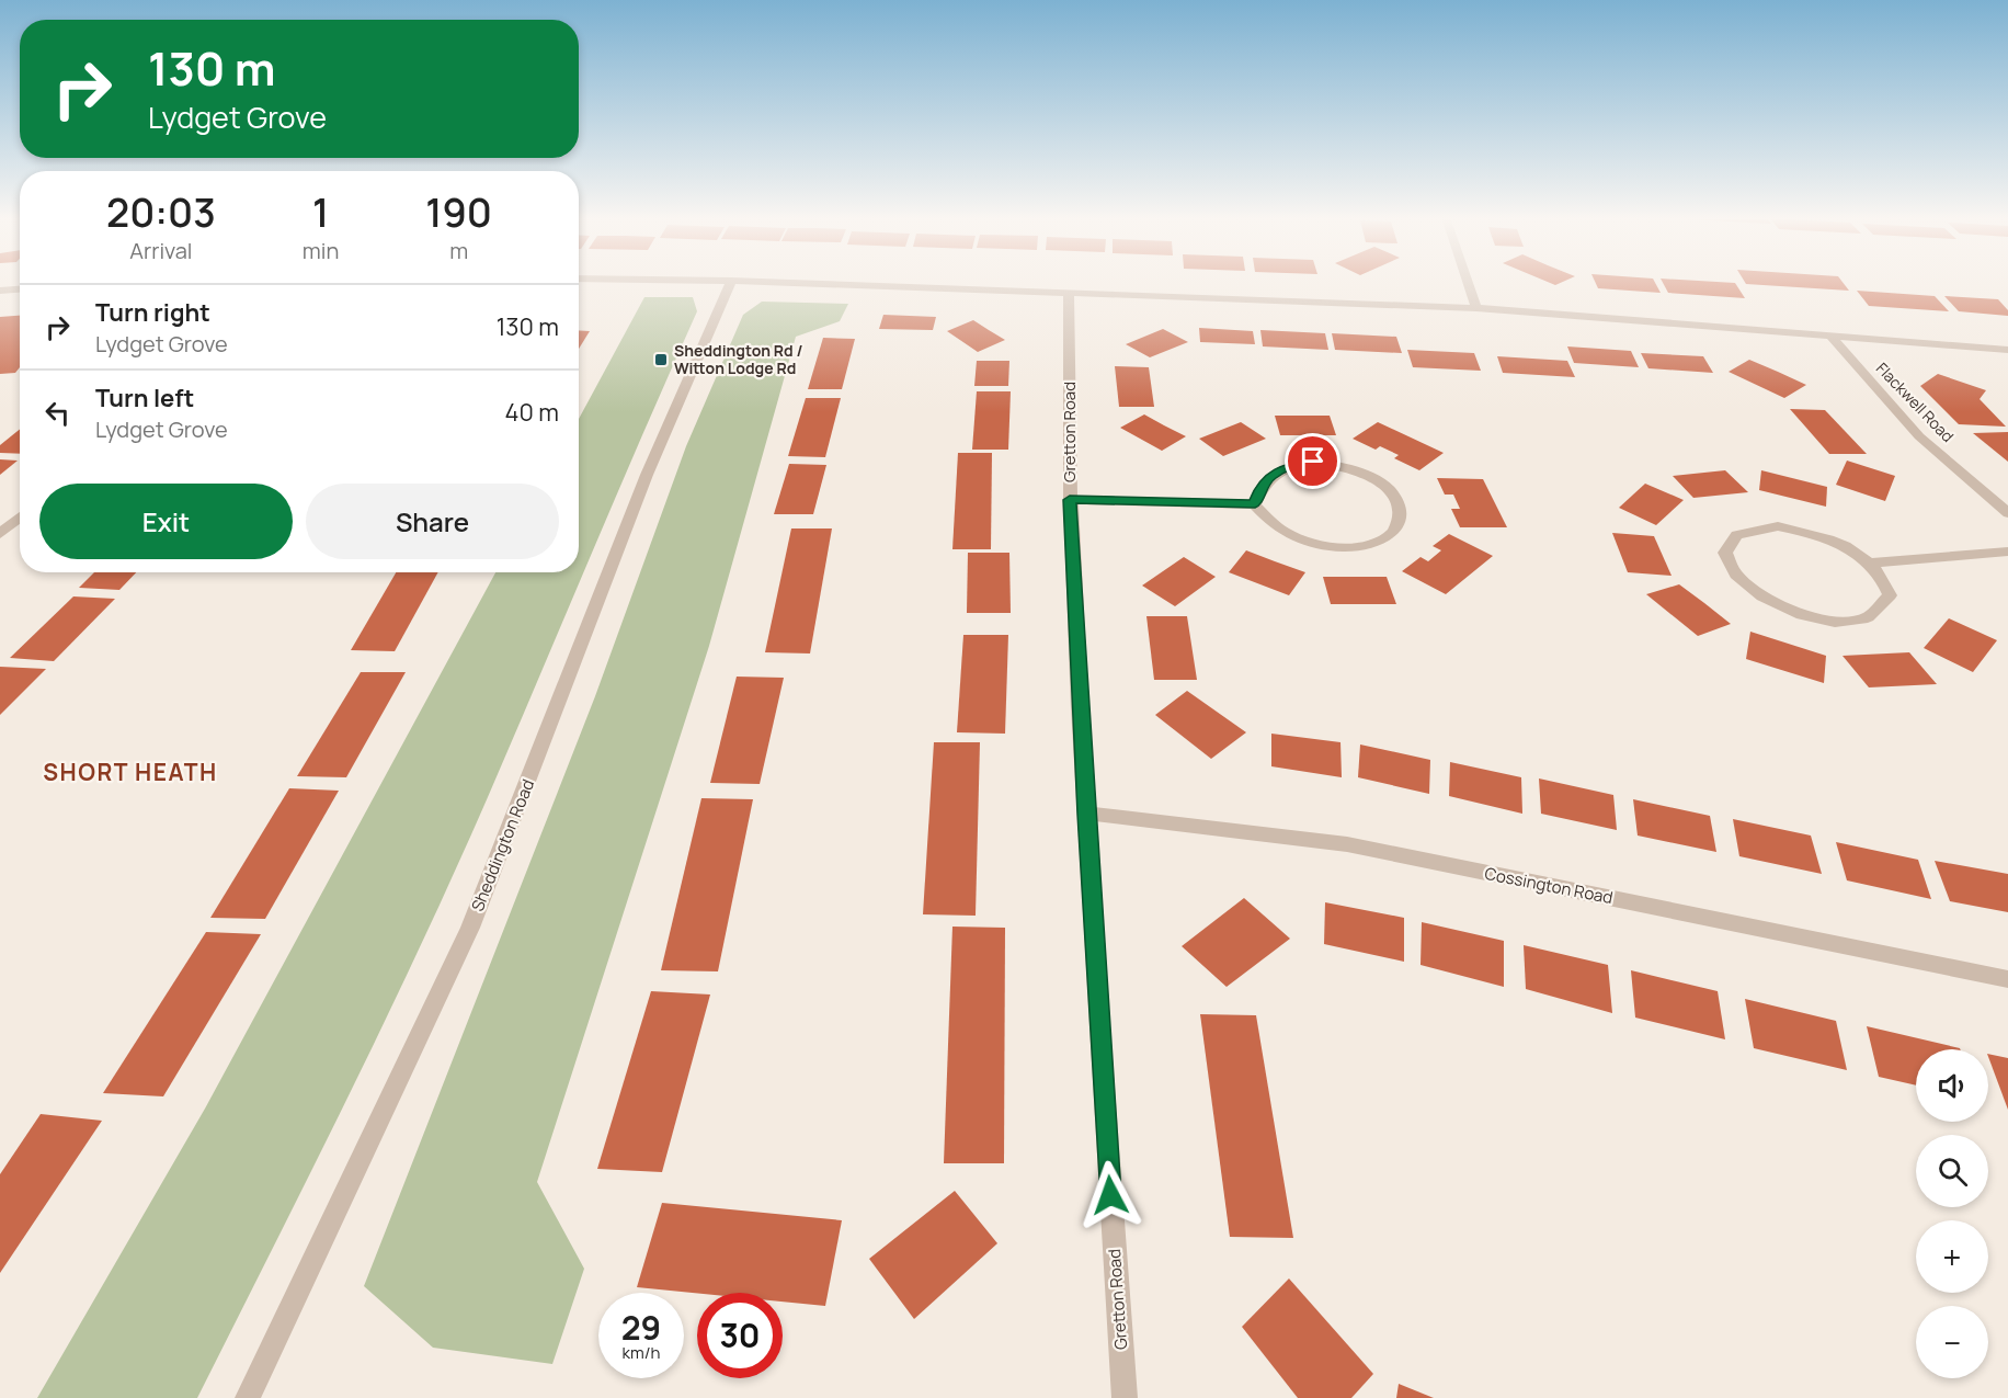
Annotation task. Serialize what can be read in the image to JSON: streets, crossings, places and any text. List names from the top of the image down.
{
  "streets": {
    "street": [
      "Flackwell Road",
      "Gretton Road",
      "Sheddington Road",
      "Cossington Road"
    ]
  },
  "crossings": [
    ["Gretton Road", "Cossington Road"]
  ],
  "districts": ["SHORT HEATH"],
  "places": {
    "transit": ["Sheddington Rd / Witton Lodge Rd"]
  },
  "page": {
    "turn": ["130 m", "Lydget Grove"],
    "eta": [
      "20:03",
      "Arrival",
      "1",
      "min",
      "190",
      "m"
    ],
    "list": [
      {
        "name": "Turn right",
        "note": "Lydget Grove",
        "value": "130 m"
      },
      {
        "name": "Turn left",
        "note": "Lydget Grove",
        "value": "40 m"
      }
    ],
    "buttons": ["Exit", "Share"],
    "map_buttons": ["+", "−"],
    "speed": "29 km/h",
    "limit": "30"
  }
}
